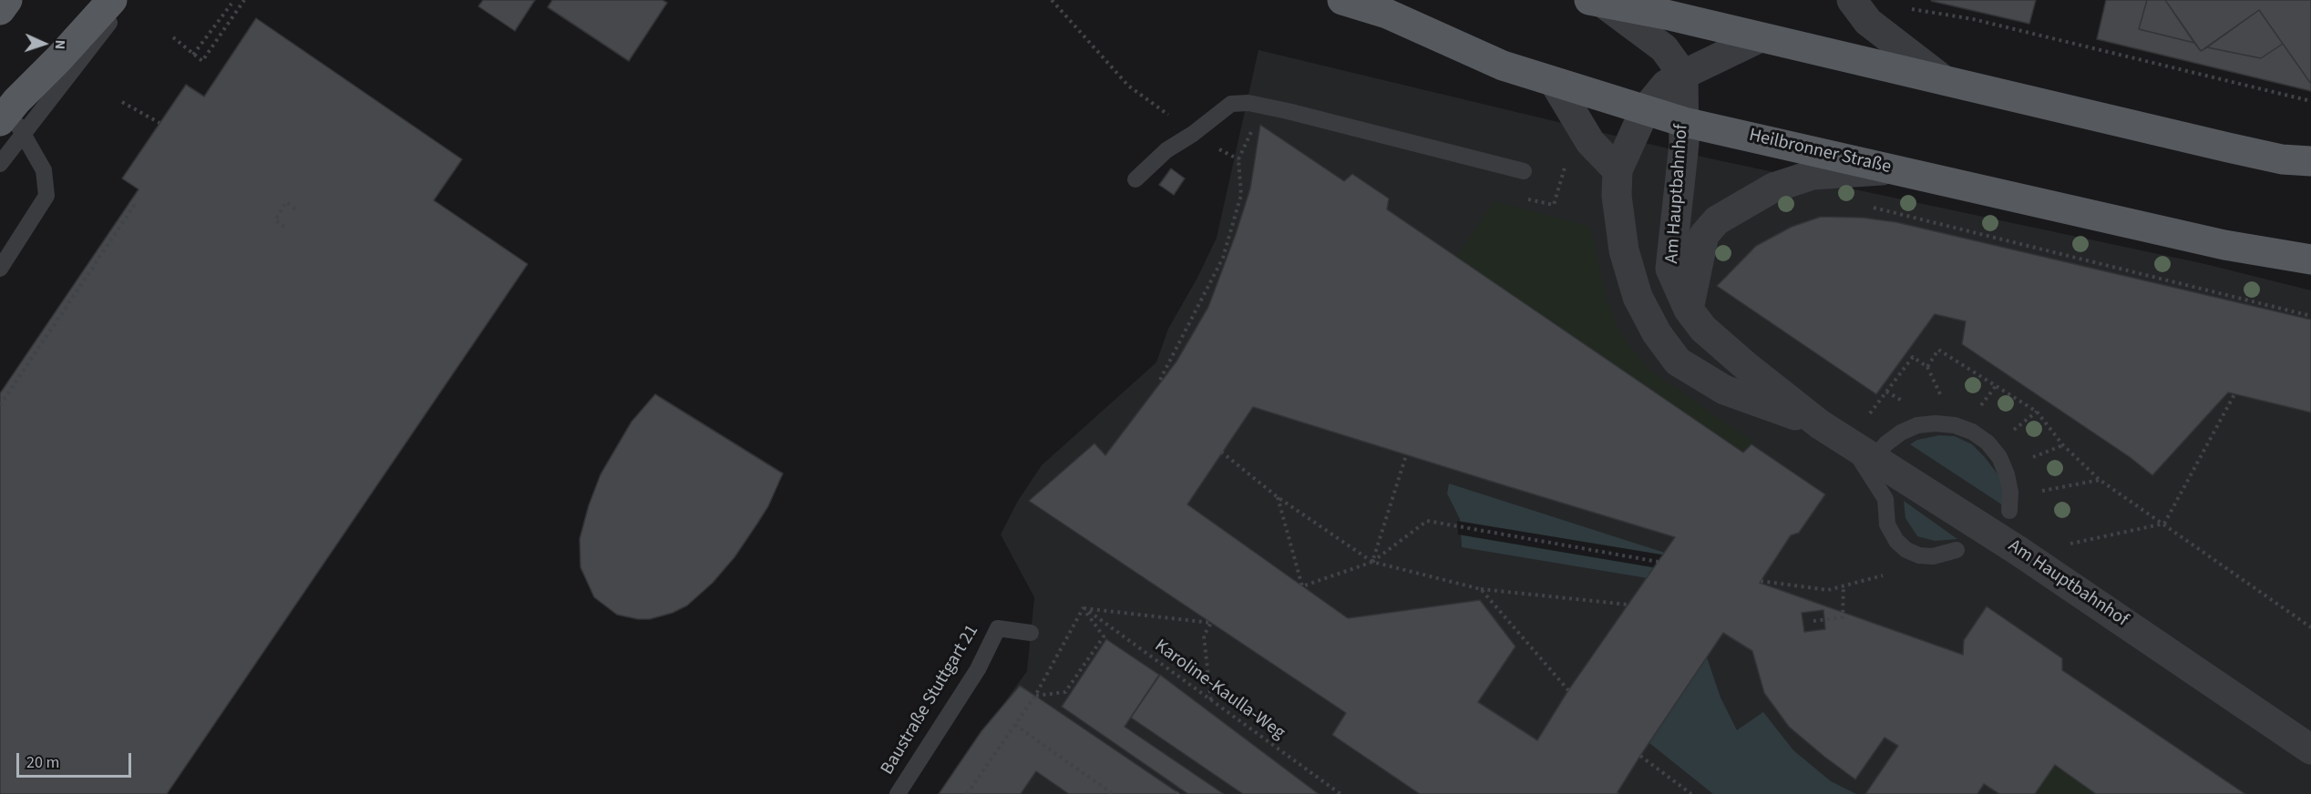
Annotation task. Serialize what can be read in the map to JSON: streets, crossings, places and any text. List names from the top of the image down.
{
  "streets": {
    "main road": ["Heilbronner Straße"],
    "street": ["Am Hauptbahnhof"],
    "lane": ["Baustraße Stuttgart 21"],
    "path": ["Karoline-Kaulla-Weg"]
  },
  "crossings": [
    ["Heilbronner Straße", "Am Hauptbahnhof"]
  ],
  "scale_bar": "20 m",
  "north": "right"
}
